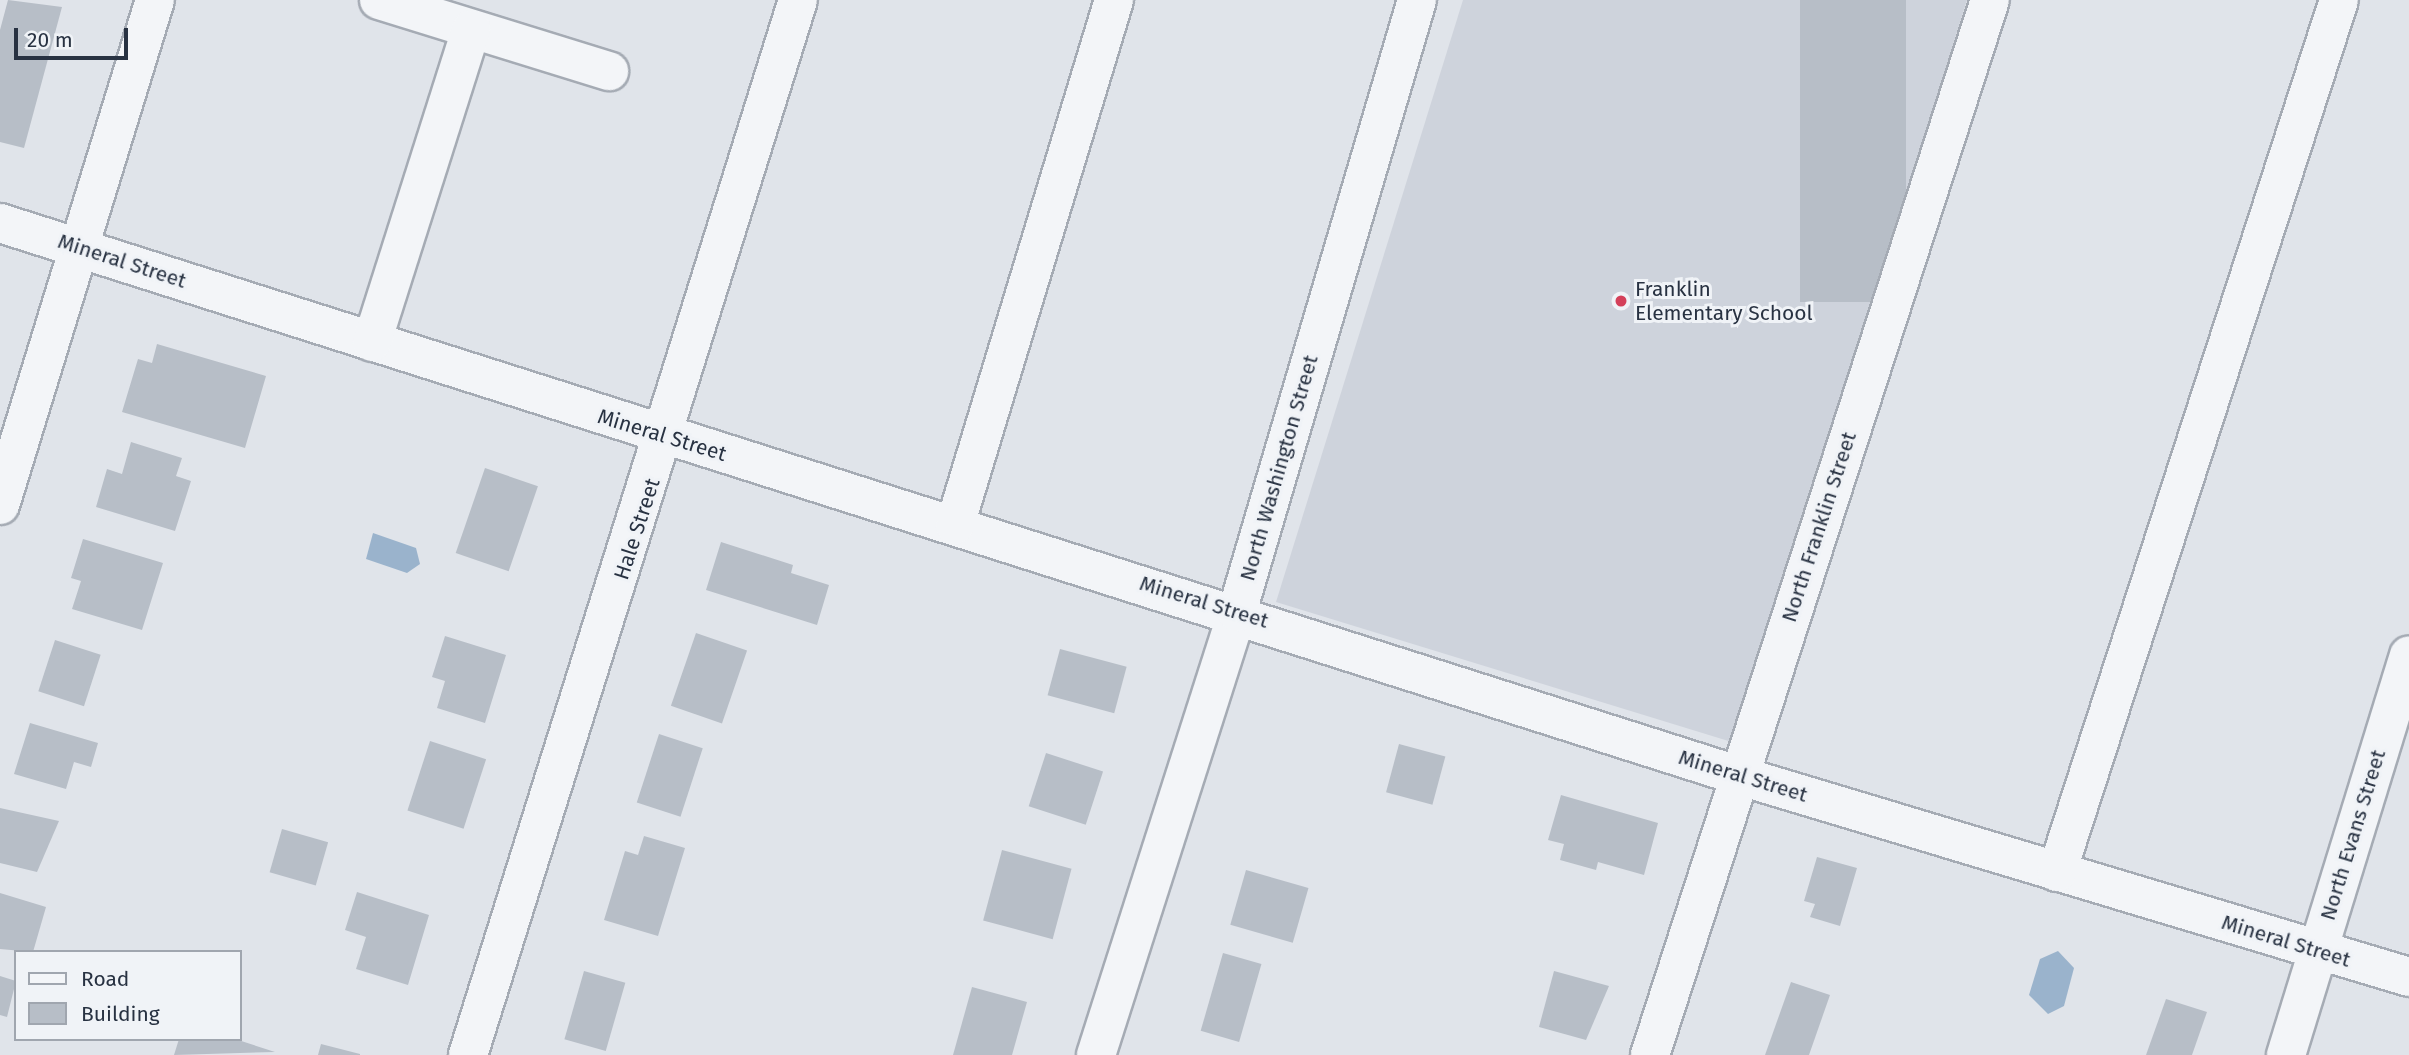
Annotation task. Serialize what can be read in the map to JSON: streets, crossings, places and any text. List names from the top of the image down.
{
  "streets": {
    "street": [
      "Mineral Street",
      "North Washington Street",
      "North Franklin Street",
      "Hale Street",
      "North Evans Street"
    ]
  },
  "crossings": [
    ["Mineral Street", "North Washington Street"],
    ["Mineral Street", "North Franklin Street"],
    ["Mineral Street", "Hale Street"],
    ["Mineral Street", "North Evans Street"]
  ],
  "places": ["Franklin Elementary School"],
  "legend": ["Road", "Building"],
  "scale_bar": "20 m"
}
